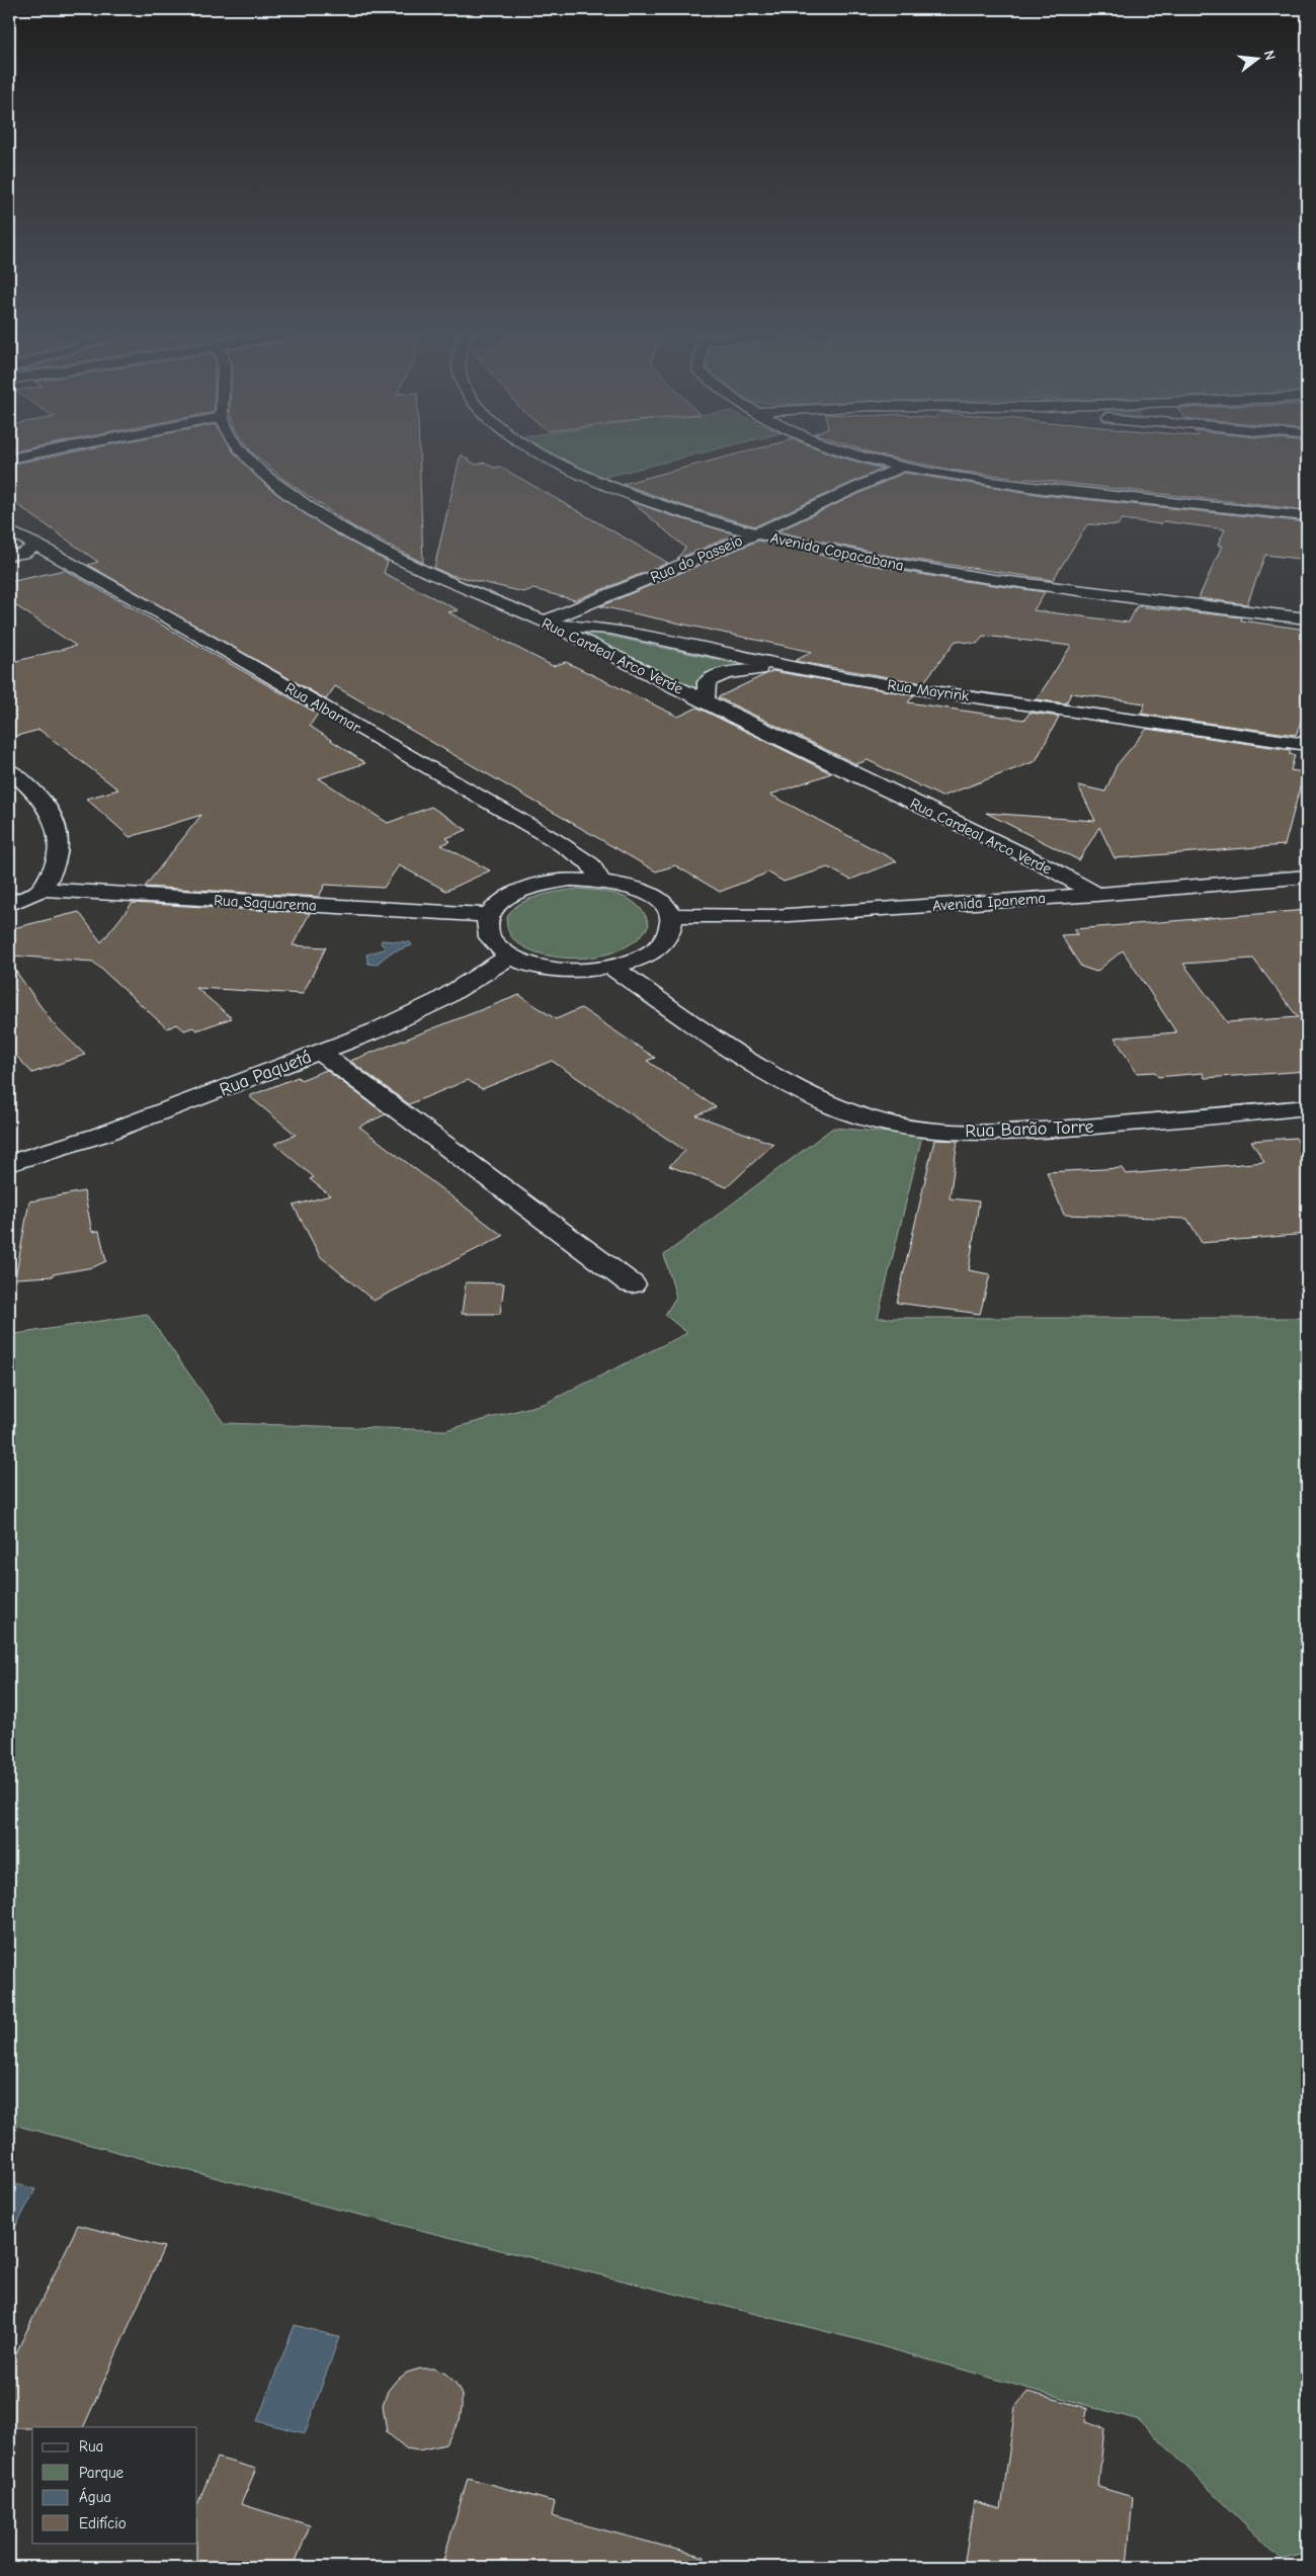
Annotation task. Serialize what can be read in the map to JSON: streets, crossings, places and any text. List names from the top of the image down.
{
  "streets": {
    "street": [
      "Avenida Copacabana",
      "Rua do Passeio",
      "Rua Cardeal Arco Verde",
      "Rua Mayrink",
      "Rua Albamar",
      "Avenida Ipanema",
      "Rua Saquarema",
      "Rua Paquetá",
      "Rua Barão Torre"
    ]
  },
  "crossings": [
    ["Avenida Copacabana", "Rua do Passeio"],
    ["Rua do Passeio", "Rua Cardeal Arco Verde"],
    ["Rua do Passeio", "Rua Mayrink"],
    ["Rua Cardeal Arco Verde", "Rua Mayrink"],
    ["Rua Cardeal Arco Verde", "Avenida Ipanema"]
  ],
  "legend": [
    "Rua",
    "Parque",
    "Água",
    "Edifício"
  ],
  "north": "right"
}
